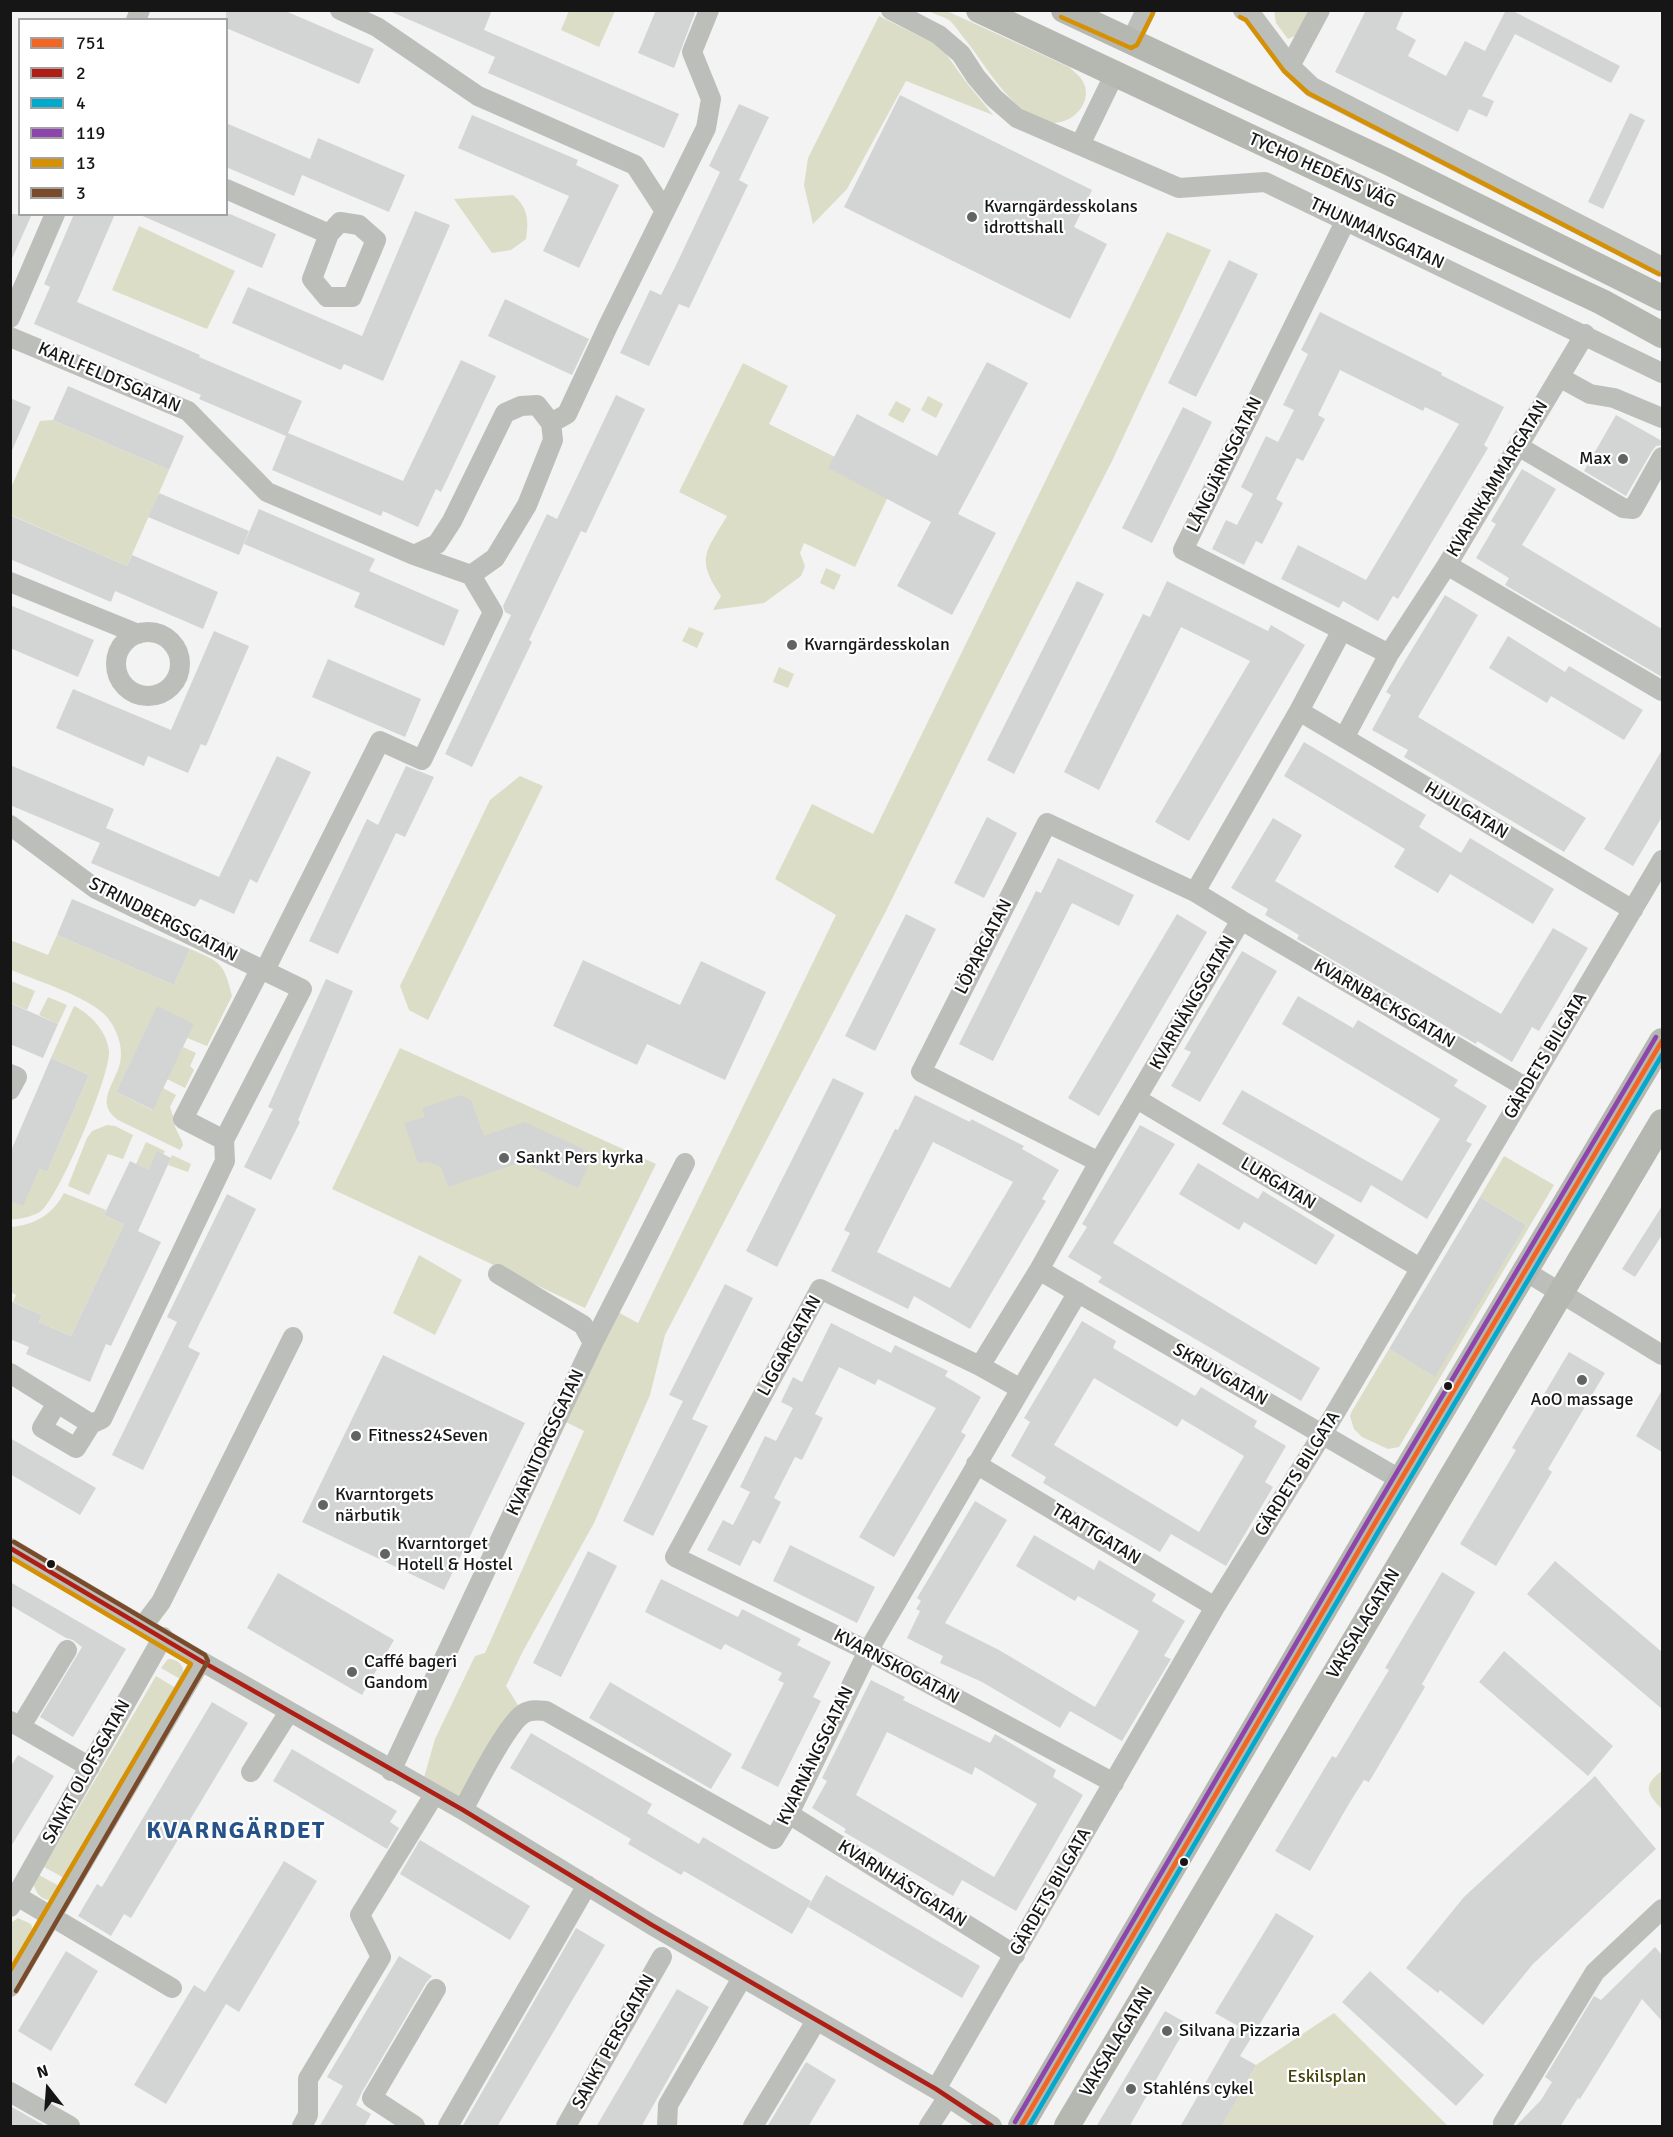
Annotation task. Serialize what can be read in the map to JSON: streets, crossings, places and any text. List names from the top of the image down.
{
  "streets": {
    "main road": ["TYCHO HEDÉNS VÄG", "VAKSALAGATAN"],
    "street": [
      "THUNMANSGATAN",
      "KARLFELDTSGATAN",
      "LÅNGJÄRNSGATAN",
      "KVARNKAMMARGATAN",
      "HJULGATAN",
      "STRINDBERGSGATAN",
      "LÖPARGATAN",
      "KVARNÄNGSGATAN",
      "KVARNBACKSGATAN",
      "GÄRDETS BILGATA",
      "LURGATAN",
      "LIGGARGATAN",
      "SKRUVGATAN",
      "KVARNTORGSGATAN",
      "TRATTGATAN",
      "KVARNSKOGATAN",
      "SANKT OLOFSGATAN",
      "KVARNHÄSTGATAN",
      "SANKT PERSGATAN"
    ]
  },
  "crossings": [
    ["THUNMANSGATAN", "LÅNGJÄRNSGATAN"],
    ["THUNMANSGATAN", "KVARNKAMMARGATAN"],
    ["HJULGATAN", "GÄRDETS BILGATA"],
    ["LÖPARGATAN", "KVARNÄNGSGATAN"],
    ["KVARNÄNGSGATAN", "KVARNBACKSGATAN"],
    ["KVARNÄNGSGATAN", "LURGATAN"],
    ["KVARNÄNGSGATAN", "LIGGARGATAN"],
    ["KVARNÄNGSGATAN", "SKRUVGATAN"],
    ["KVARNÄNGSGATAN", "TRATTGATAN"],
    ["KVARNÄNGSGATAN", "KVARNSKOGATAN"],
    ["KVARNÄNGSGATAN", "KVARNHÄSTGATAN"],
    ["KVARNBACKSGATAN", "GÄRDETS BILGATA"],
    ["GÄRDETS BILGATA", "LURGATAN"],
    ["GÄRDETS BILGATA", "SKRUVGATAN"],
    ["GÄRDETS BILGATA", "TRATTGATAN"],
    ["GÄRDETS BILGATA", "KVARNSKOGATAN"],
    ["GÄRDETS BILGATA", "KVARNHÄSTGATAN"],
    ["LIGGARGATAN", "KVARNSKOGATAN"]
  ],
  "districts": ["KVARNGÄRDET"],
  "parks": ["Eskilsplan"],
  "places": [
    "Kvarngärdesskolans idrottshall",
    "Max",
    "Kvarngärdesskolan",
    "Sankt Pers kyrka",
    "AoO massage",
    "Fitness24Seven",
    "Kvarntorgets närbutik",
    "Kvarntorget Hotell & Hostel",
    "Caffé bageri Gandom",
    "Silvana Pizzaria",
    "Stahléns cykel"
  ],
  "lines": [
    "transit line 13",
    "transit line 119",
    "transit line 751",
    "transit line 4",
    "transit line 3",
    "transit line 2"
  ],
  "legend": [
    "751",
    "2",
    "4",
    "119",
    "13",
    "3"
  ],
  "north": "top"
}
